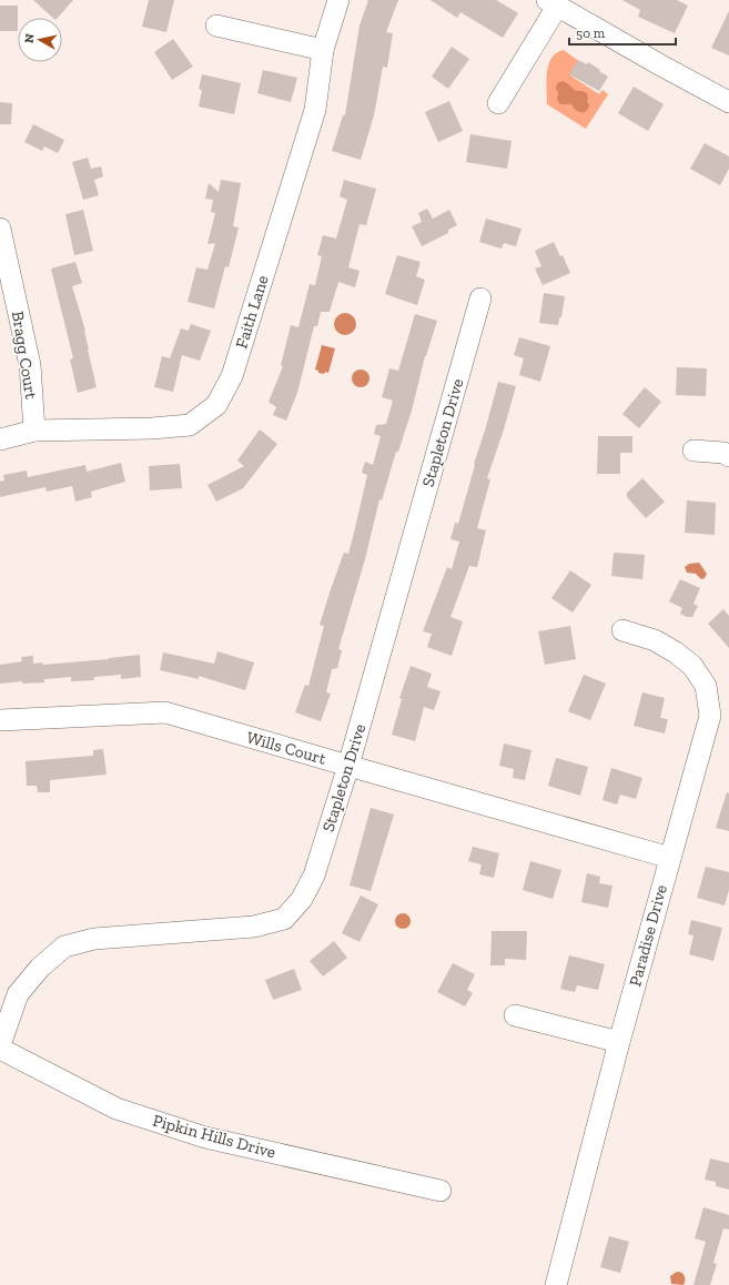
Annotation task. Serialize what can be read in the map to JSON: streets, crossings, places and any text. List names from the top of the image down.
{
  "streets": {
    "street": [
      "Faith Lane",
      "Bragg Court",
      "Stapleton Drive",
      "Wills Court",
      "Paradise Drive",
      "Pipkin Hills Drive"
    ]
  },
  "crossings": [
    ["Faith Lane", "Bragg Court"],
    ["Stapleton Drive", "Wills Court"],
    ["Stapleton Drive", "Pipkin Hills Drive"],
    ["Wills Court", "Paradise Drive"]
  ],
  "scale_bar": "50 m",
  "north": "left"
}
